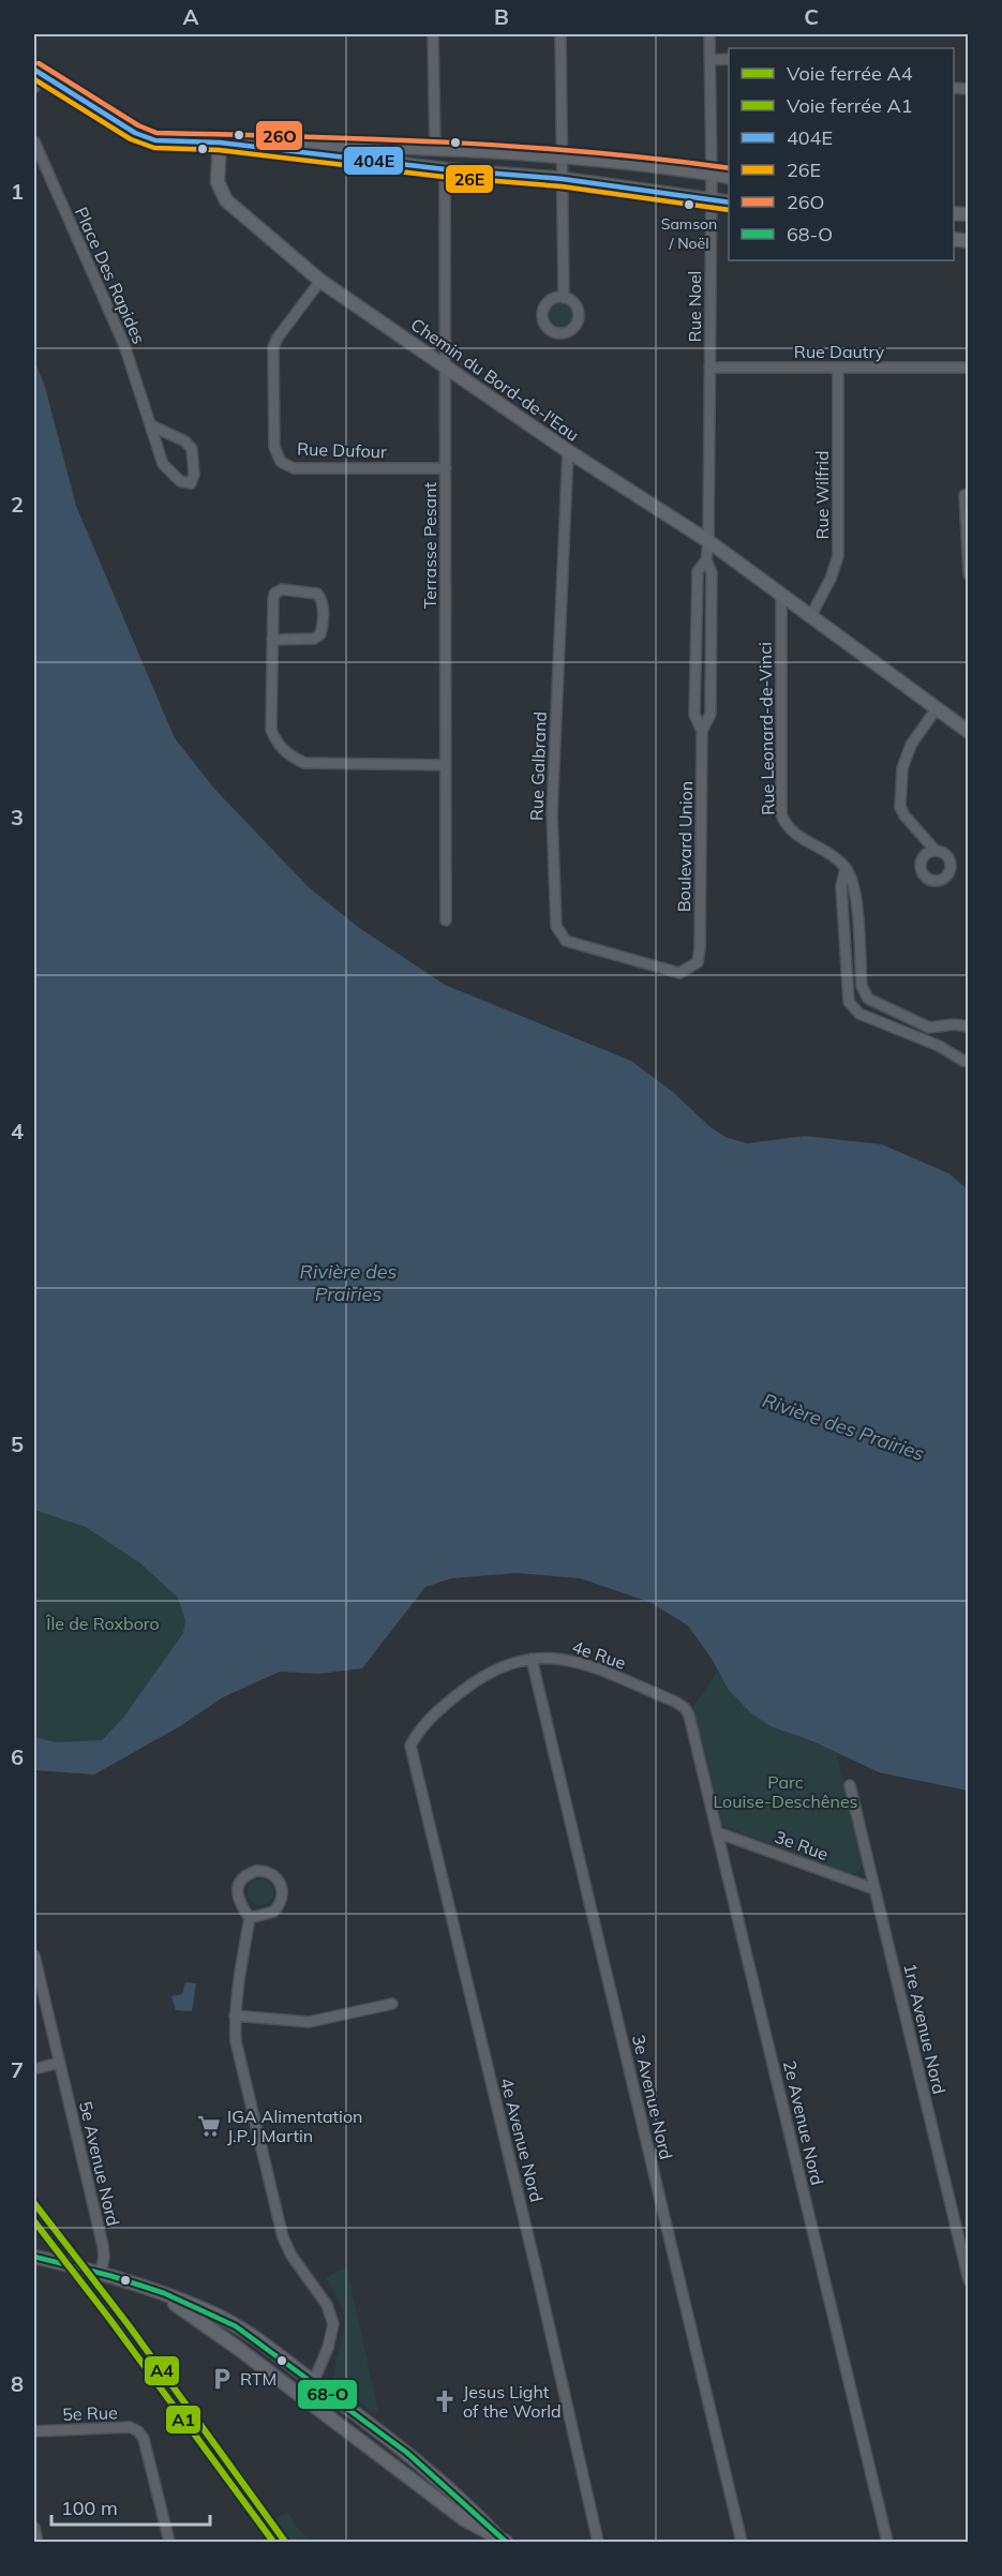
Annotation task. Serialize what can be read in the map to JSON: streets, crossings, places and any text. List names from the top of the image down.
{
  "streets": {
    "street": [
      "Place Des Rapides",
      "Rue Noel",
      "Rue Dautry",
      "Chemin du Bord-de-l'Eau",
      "Rue Dufour",
      "Rue Wilfrid",
      "Terrasse Pesant",
      "Rue Leonard-de-Vinci",
      "Rue Galbrand",
      "Boulevard Union",
      "4e Rue",
      "3e Rue",
      "1re Avenue Nord",
      "3e Avenue Nord",
      "2e Avenue Nord",
      "4e Avenue Nord",
      "5e Avenue Nord",
      "5e Rue"
    ]
  },
  "crossings": [
    ["Rue Noel", "Rue Dautry"],
    ["Rue Noel", "Chemin du Bord-de-l'Eau"],
    ["Rue Noel", "Boulevard Union"],
    ["Rue Dautry", "Rue Wilfrid"],
    ["Chemin du Bord-de-l'Eau", "Rue Dufour"],
    ["Chemin du Bord-de-l'Eau", "Rue Wilfrid"],
    ["Chemin du Bord-de-l'Eau", "Terrasse Pesant"],
    ["Chemin du Bord-de-l'Eau", "Rue Leonard-de-Vinci"],
    ["Chemin du Bord-de-l'Eau", "Rue Galbrand"],
    ["Chemin du Bord-de-l'Eau", "Boulevard Union"],
    ["Rue Dufour", "Terrasse Pesant"],
    ["Rue Galbrand", "Boulevard Union"],
    ["4e Rue", "3e Avenue Nord"],
    ["4e Rue", "2e Avenue Nord"],
    ["4e Rue", "4e Avenue Nord"],
    ["3e Rue", "1re Avenue Nord"],
    ["3e Rue", "2e Avenue Nord"]
  ],
  "water": ["Rivière des Prairies"],
  "parks": ["Île de Roxboro", "Parc Louise-Deschênes"],
  "places": {
    "other": ["Samson / Noël"],
    "supermarket": ["IGA Alimentation J.P.J Martin"],
    "parking": ["RTM"],
    "church": ["Jesus Light of the World"]
  },
  "lines": [
    "transit line 26O",
    "transit line 404E",
    "transit line 26E",
    "rail line A4",
    "rail line A1",
    "transit line 68-O"
  ],
  "legend": [
    "Voie ferrée A4",
    "Voie ferrée A1",
    "404E",
    "26E",
    "26O",
    "68-O"
  ],
  "scale_bar": "100 m",
  "grid": {
    "columns": ["A", "B", "C"],
    "rows": [
      "1",
      "2",
      "3",
      "4",
      "5",
      "6",
      "7",
      "8"
    ]
  }
}
